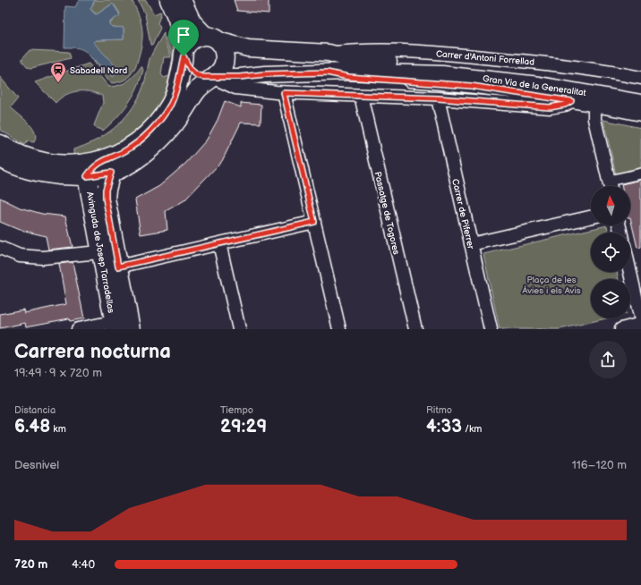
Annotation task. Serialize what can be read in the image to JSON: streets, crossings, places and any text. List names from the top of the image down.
{
  "streets": {
    "main road": ["Avinguda de Josep Tarradellas"],
    "street": [
      "Carrer d'Antoni Forrellad",
      "Gran Via de la Generalitat",
      "Passatge de Togores",
      "Carrer de Piferrer"
    ]
  },
  "crossings": [
    ["Carrer d'Antoni Forrellad", "Gran Via de la Generalitat"]
  ],
  "parks": ["Plaça de les Àvies i els Avis"],
  "places": {
    "station": ["Sabadell Nord"]
  },
  "north": "top",
  "page": {
    "heading": ["Carrera nocturna", "19:49 · 9 × 720 m"],
    "stats": [
      ["Distancia", "6.48 km"],
      ["Tiempo", "29:29"],
      ["Ritmo", "4:33 /km"]
    ],
    "chart": ["Desnivel", "116–120 m"],
    "list": [
      {
        "name": "720 m",
        "note": "4:40"
      }
    ]
  }
}
